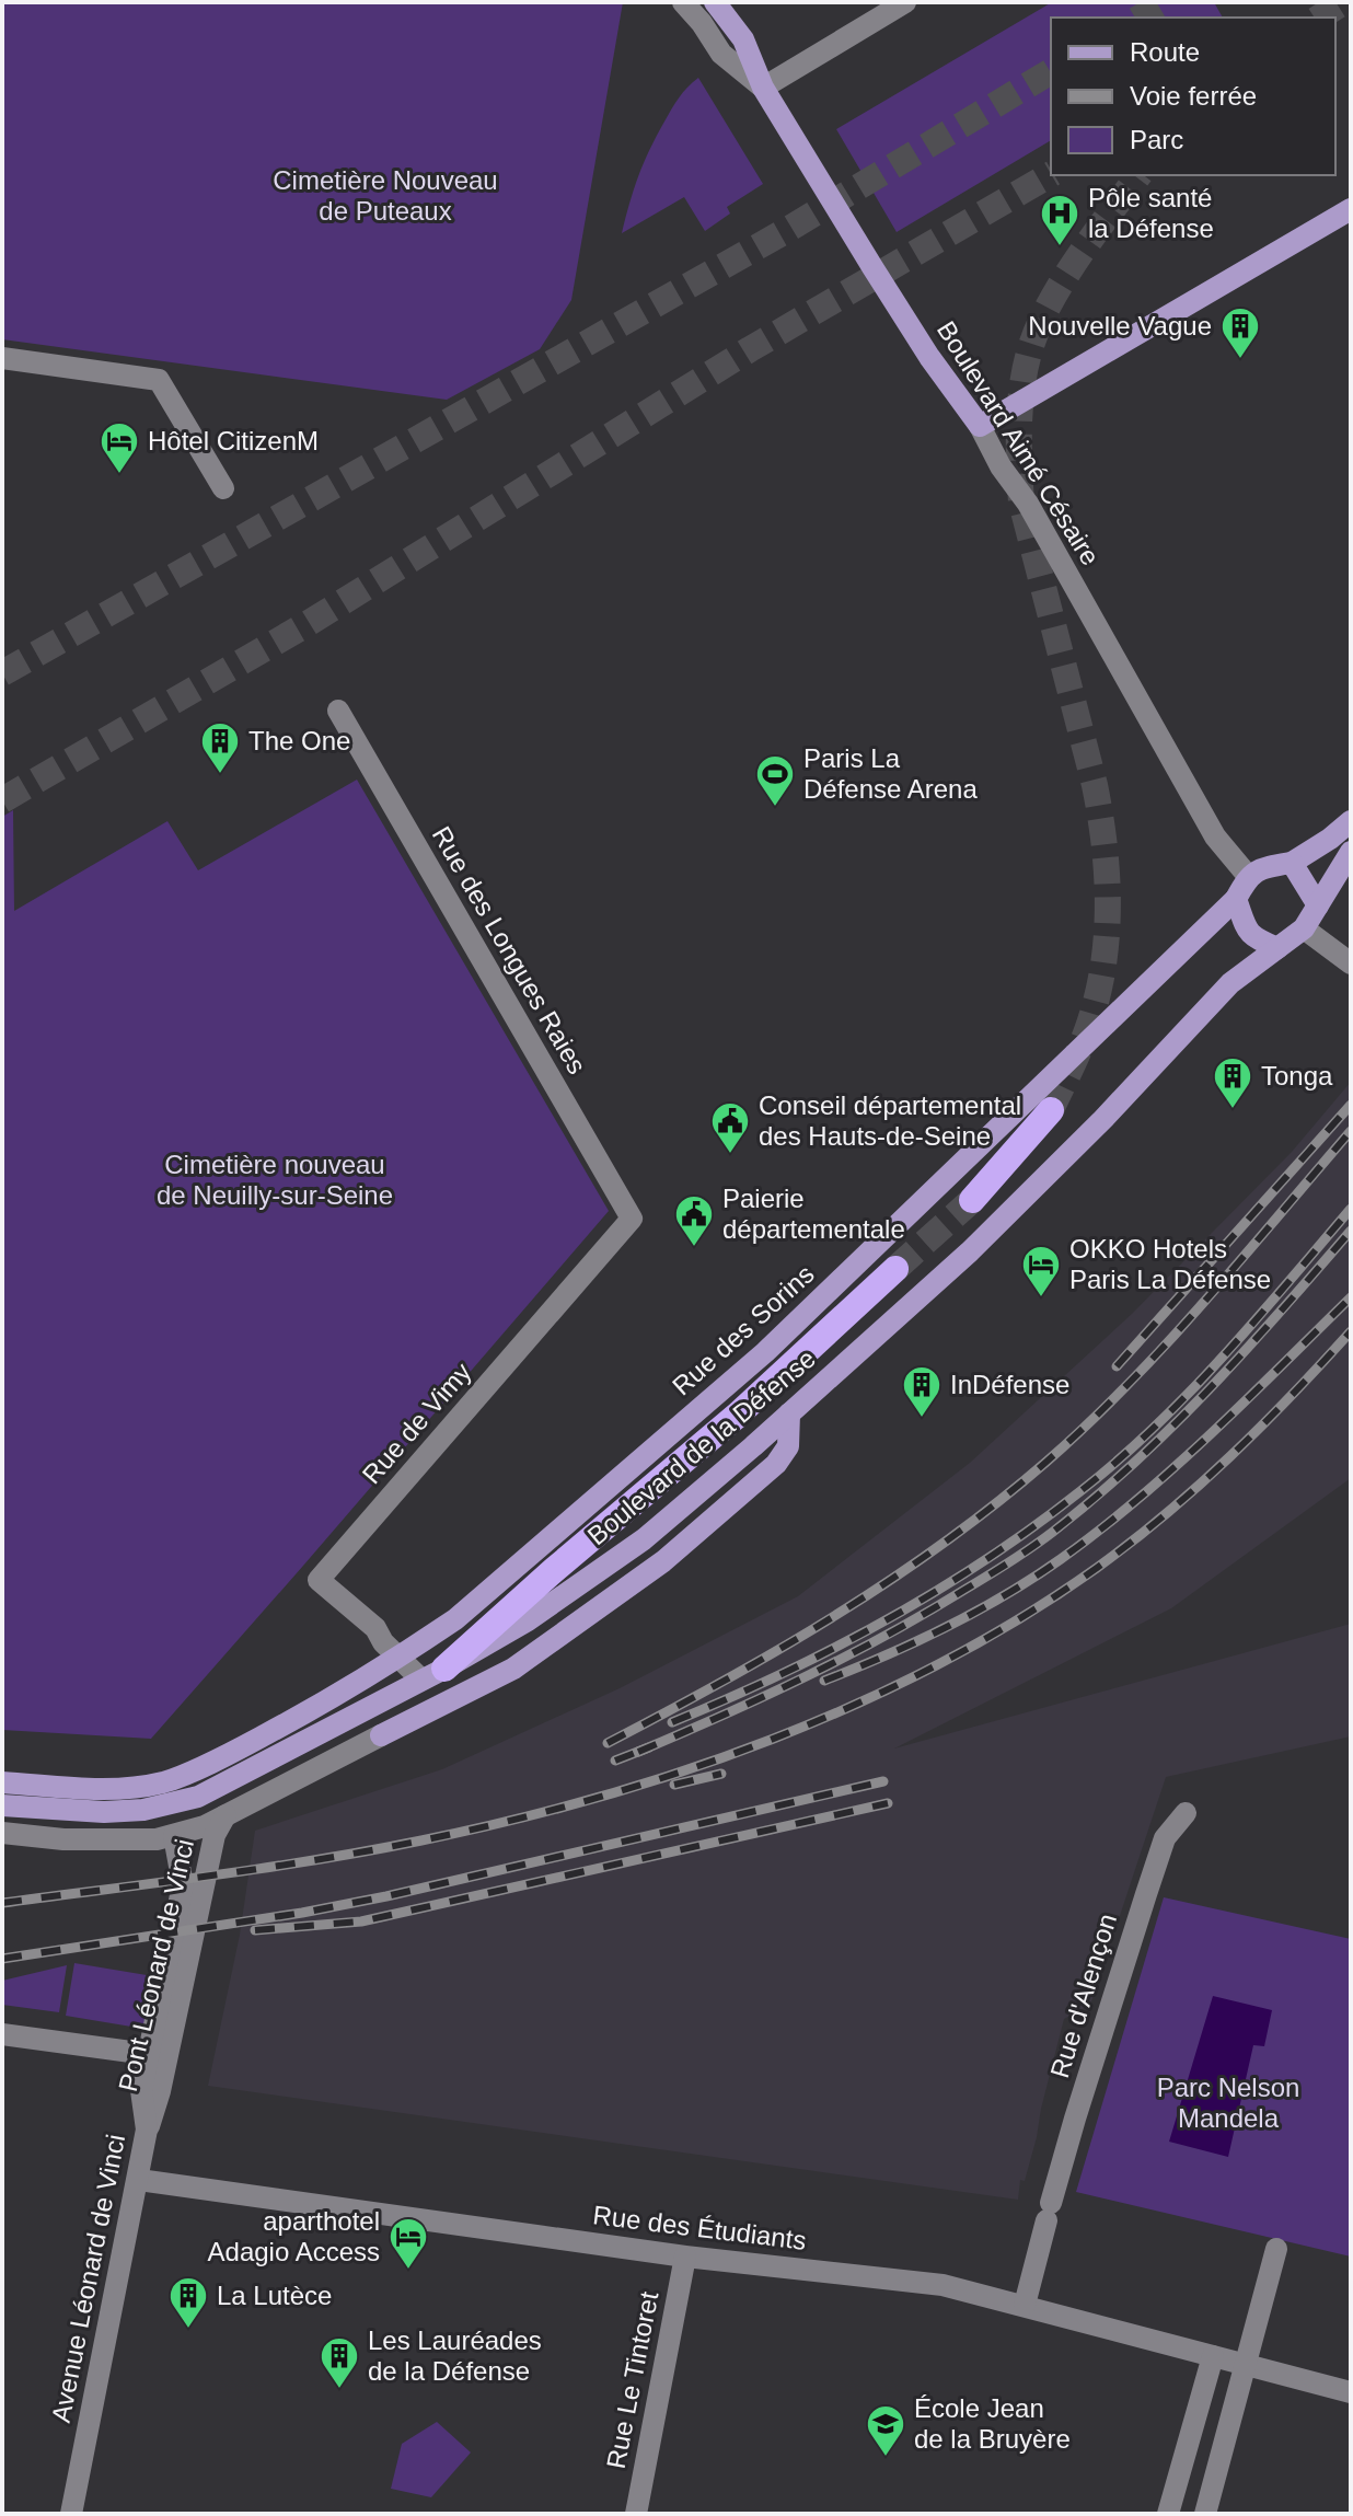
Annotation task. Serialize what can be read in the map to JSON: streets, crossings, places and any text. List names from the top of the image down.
{
  "streets": {
    "main road": ["Boulevard Aimé Césaire", "Rue des Sorins", "Boulevard de la Défense"],
    "street": [
      "Rue des Longues Raies",
      "Rue de Vimy",
      "Pont Léonard de Vinci",
      "Rue d'Alençon",
      "Rue des Étudiants",
      "Avenue Léonard de Vinci",
      "Rue Le Tintoret"
    ]
  },
  "crossings": [
    ["Boulevard Aimé Césaire", "Rue des Sorins"],
    ["Boulevard Aimé Césaire", "Boulevard de la Défense"],
    ["Rue des Longues Raies", "Rue de Vimy"],
    ["Rue des Sorins", "Rue de Vimy"],
    ["Rue des Sorins", "Boulevard de la Défense"],
    ["Rue de Vimy", "Boulevard de la Défense"],
    ["Pont Léonard de Vinci", "Avenue Léonard de Vinci"],
    ["Rue d'Alençon", "Rue des Étudiants"],
    ["Rue des Étudiants", "Avenue Léonard de Vinci"],
    ["Rue des Étudiants", "Rue Le Tintoret"]
  ],
  "parks": ["Cimetière Nouveau de Puteaux", "Cimetière nouveau de Neuilly-sur-Seine", "Parc Nelson Mandela"],
  "places": {
    "hospital": ["Pôle santé la Défense"],
    "building": [
      "Nouvelle Vague",
      "The One",
      "Tonga",
      "InDéfense",
      "La Lutèce",
      "Les Lauréades de la Défense"
    ],
    "hotel": ["Hôtel CitizenM", "OKKO Hotels Paris La Défense", "aparthotel Adagio Access"],
    "sports": ["Paris La Défense Arena"],
    "public building": ["Conseil départemental des Hauts-de-Seine", "Paierie départementale"],
    "school or university": ["École Jean de la Bruyère"]
  },
  "legend": ["Route", "Voie ferrée", "Parc"]
}
